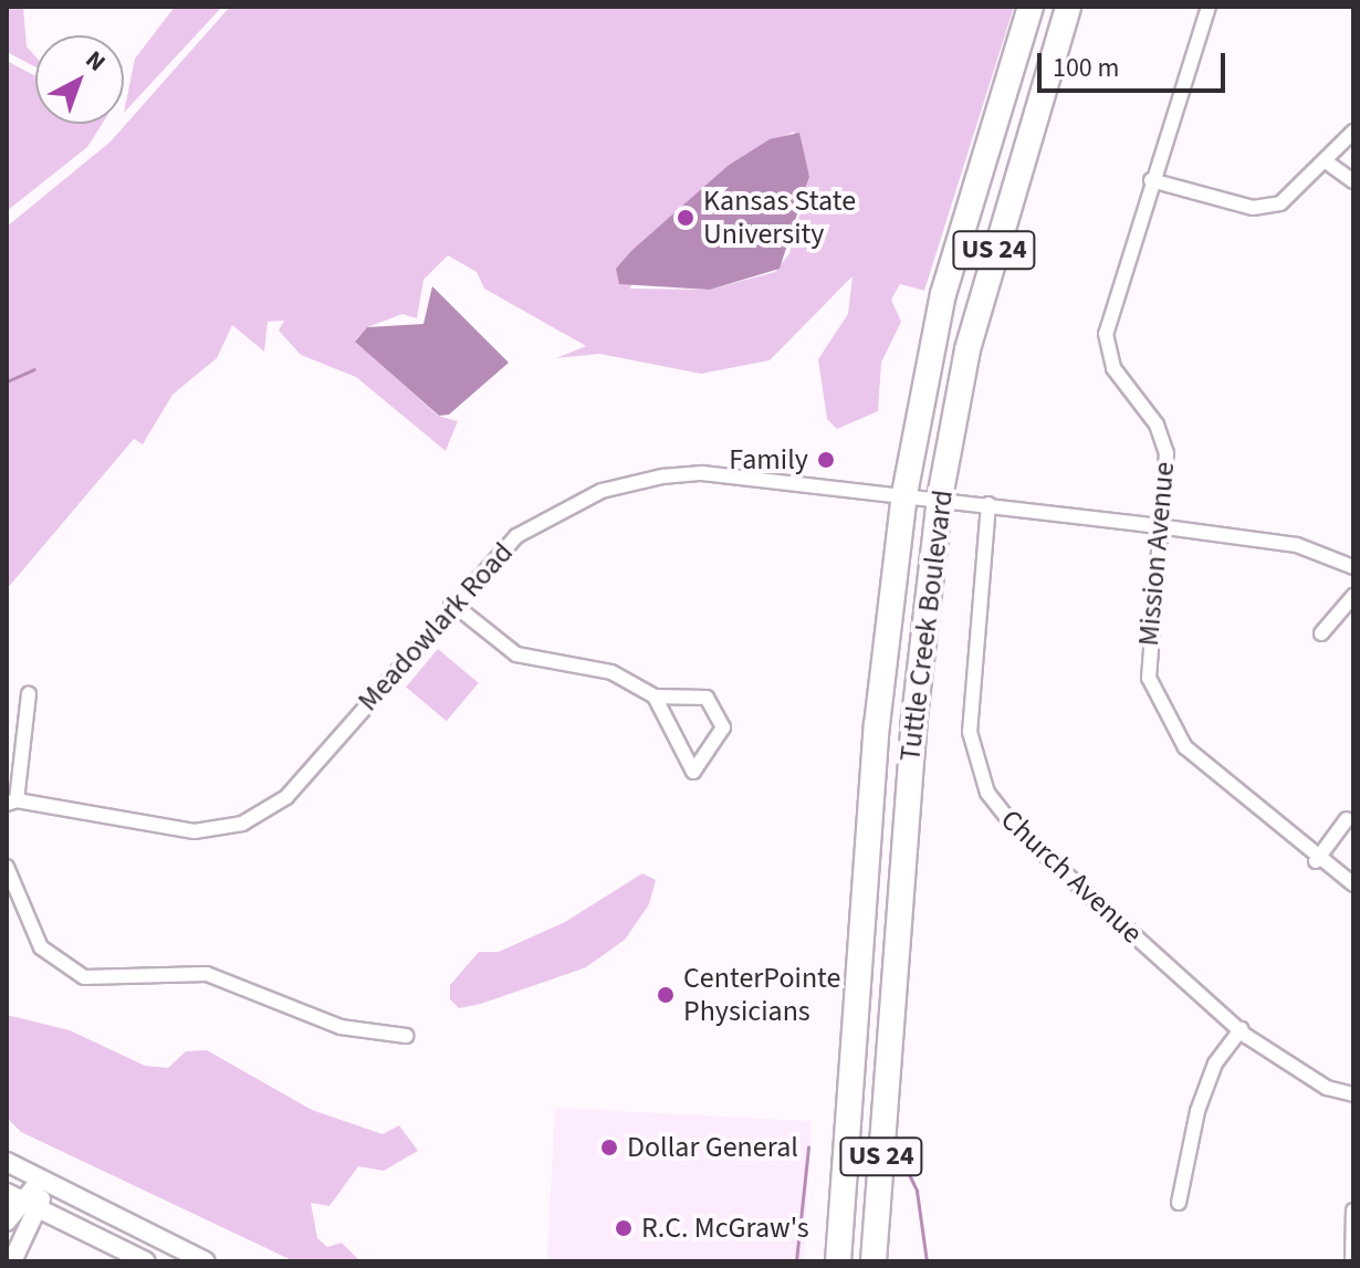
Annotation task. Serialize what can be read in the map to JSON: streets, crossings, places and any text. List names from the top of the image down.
{
  "streets": {
    "highway": ["US 24", "Tuttle Creek Boulevard"],
    "street": ["Mission Avenue", "Meadowlark Road", "Church Avenue"]
  },
  "crossings": [
    ["Mission Avenue", "Meadowlark Road"],
    ["Tuttle Creek Boulevard", "Meadowlark Road"],
    ["Meadowlark Road", "Church Avenue"]
  ],
  "places": [
    "Kansas State University",
    "Family",
    "CenterPointe Physicians",
    "Dollar General",
    "R.C. McGraw's"
  ],
  "scale_bar": "100 m",
  "north": "top right"
}
